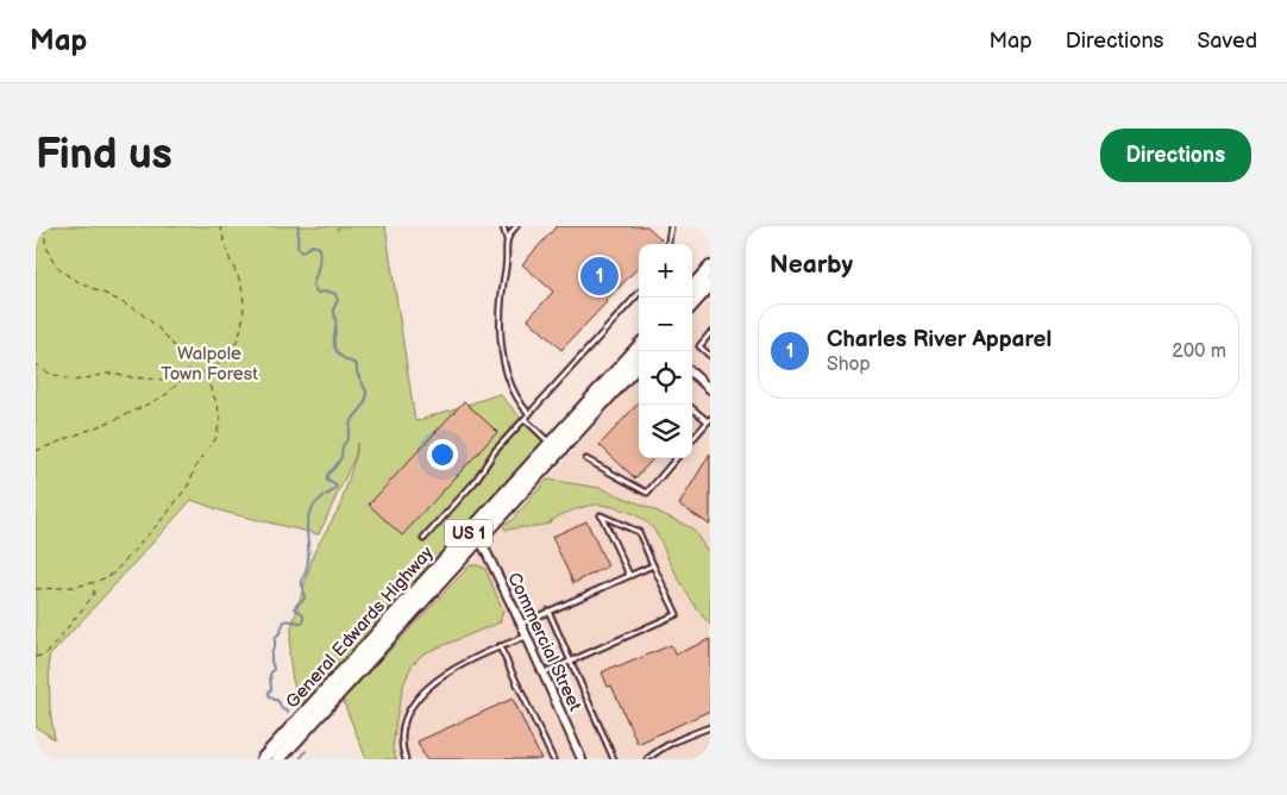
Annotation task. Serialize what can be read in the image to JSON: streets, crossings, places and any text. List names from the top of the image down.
{
  "streets": {
    "main road": ["US 1", "General Edwards Highway"],
    "street": ["Commercial Street"]
  },
  "crossings": [
    ["US 1", "General Edwards Highway"],
    ["General Edwards Highway", "Commercial Street"]
  ],
  "parks": ["Walpole Town Forest"],
  "page": {
    "header": "Map",
    "nav": ["Map", "Directions", "Saved"],
    "buttons": "Directions",
    "title": "Find us",
    "heading": "Nearby",
    "map_buttons": ["+", "−"],
    "pins": "1",
    "list": [
      {
        "mark": "1",
        "name": "Charles River Apparel",
        "note": "Shop",
        "value": "200 m"
      }
    ]
  }
}
